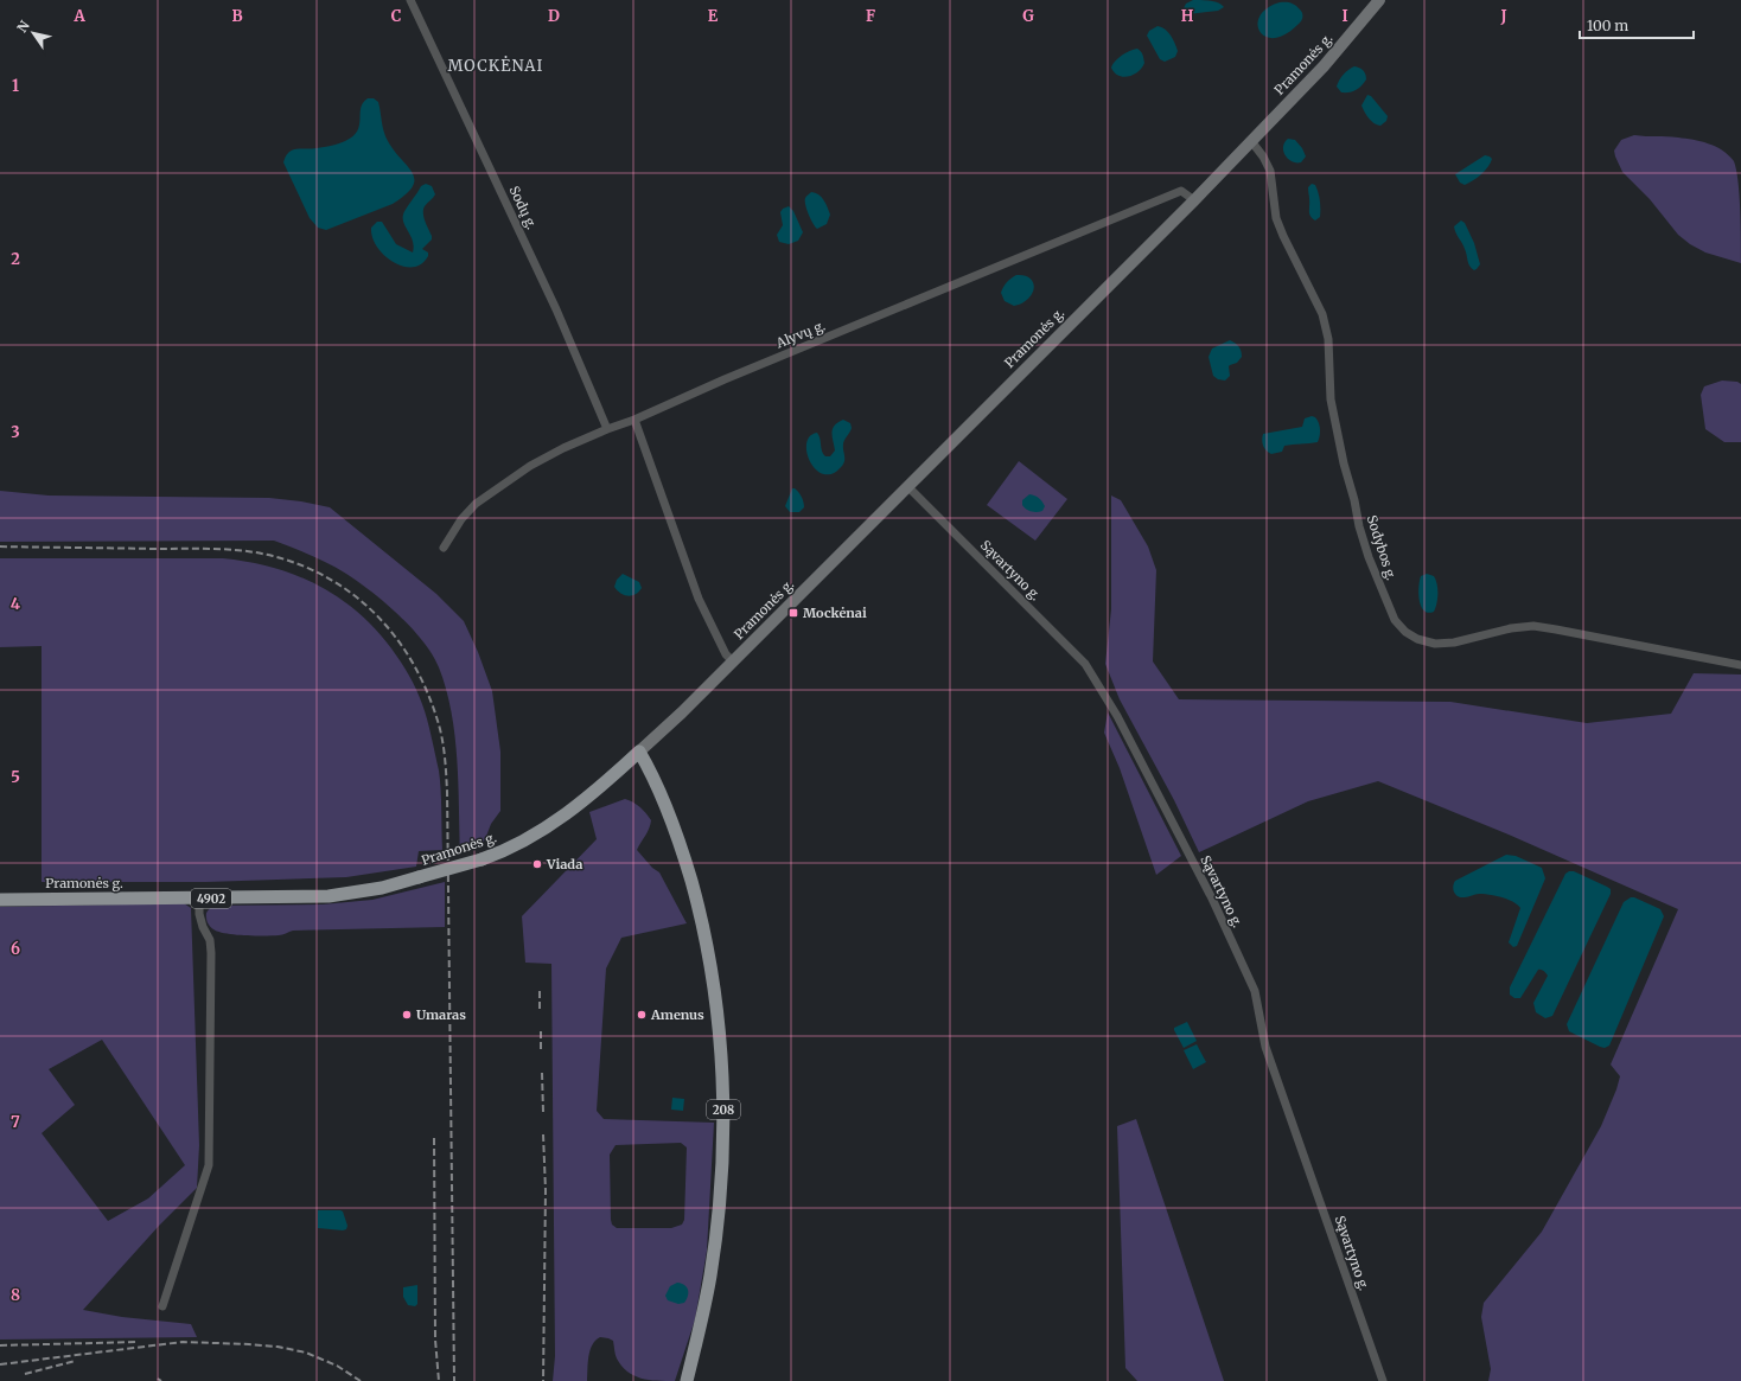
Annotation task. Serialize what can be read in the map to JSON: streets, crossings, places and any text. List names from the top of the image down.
{
  "streets": {
    "highway": ["Pramonės g.", "4902", "208"],
    "street": [
      "Sodų g.",
      "Alyvų g.",
      "Sodybos g.",
      "Sąvartyno g."
    ]
  },
  "crossings": [
    ["Pramonės g.", "Alyvų g."],
    ["Pramonės g.", "Sodybos g."],
    ["Pramonės g.", "Sąvartyno g."],
    ["Pramonės g.", "208"],
    ["Sodų g.", "Alyvų g."]
  ],
  "districts": ["MOCKĖNAI"],
  "places": {
    "transit": ["Mockėnai"],
    "other": ["Viada", "Umaras", "Amenus"]
  },
  "scale_bar": "100 m",
  "north": "top left",
  "grid": {
    "columns": [
      "A",
      "B",
      "C",
      "D",
      "E",
      "F",
      "G",
      "H",
      "I",
      "J"
    ],
    "rows": [
      "1",
      "2",
      "3",
      "4",
      "5",
      "6",
      "7",
      "8"
    ]
  }
}
